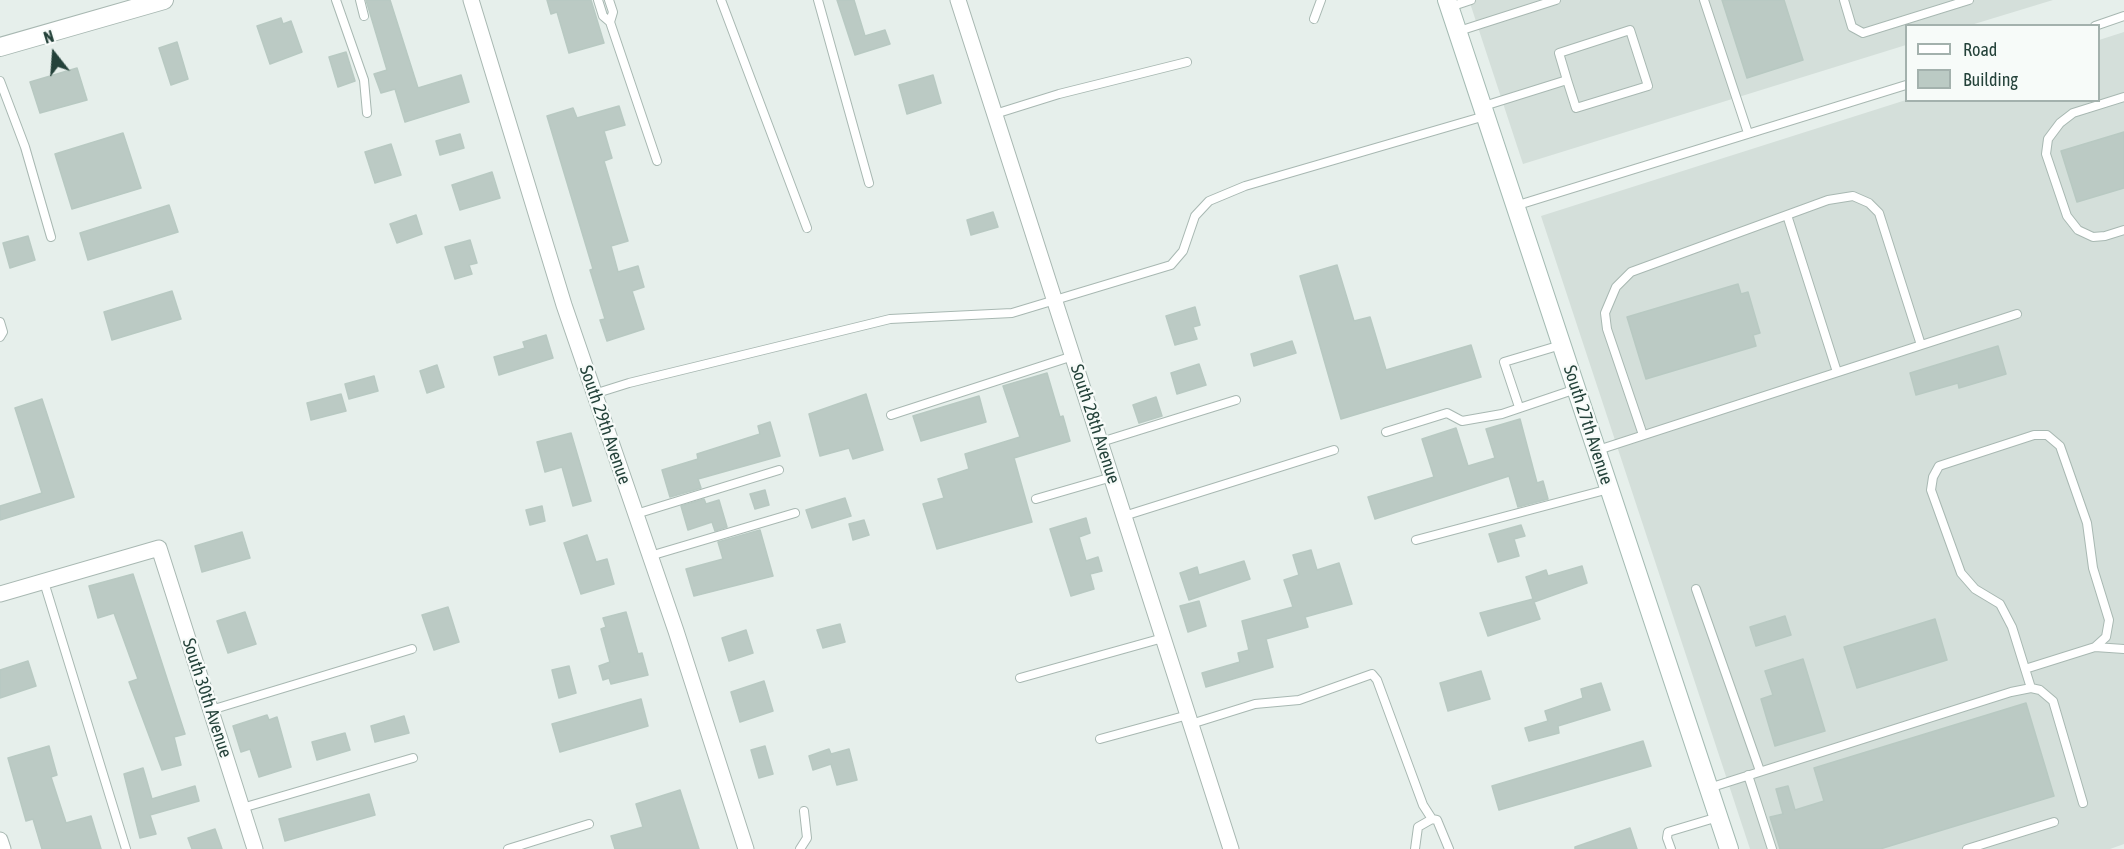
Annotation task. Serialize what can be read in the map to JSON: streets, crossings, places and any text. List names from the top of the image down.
{
  "streets": {
    "main road": ["South 27th Avenue"],
    "street": ["South 28th Avenue", "South 29th Avenue", "South 30th Avenue"]
  },
  "legend": ["Road", "Building"],
  "north": "top"
}
